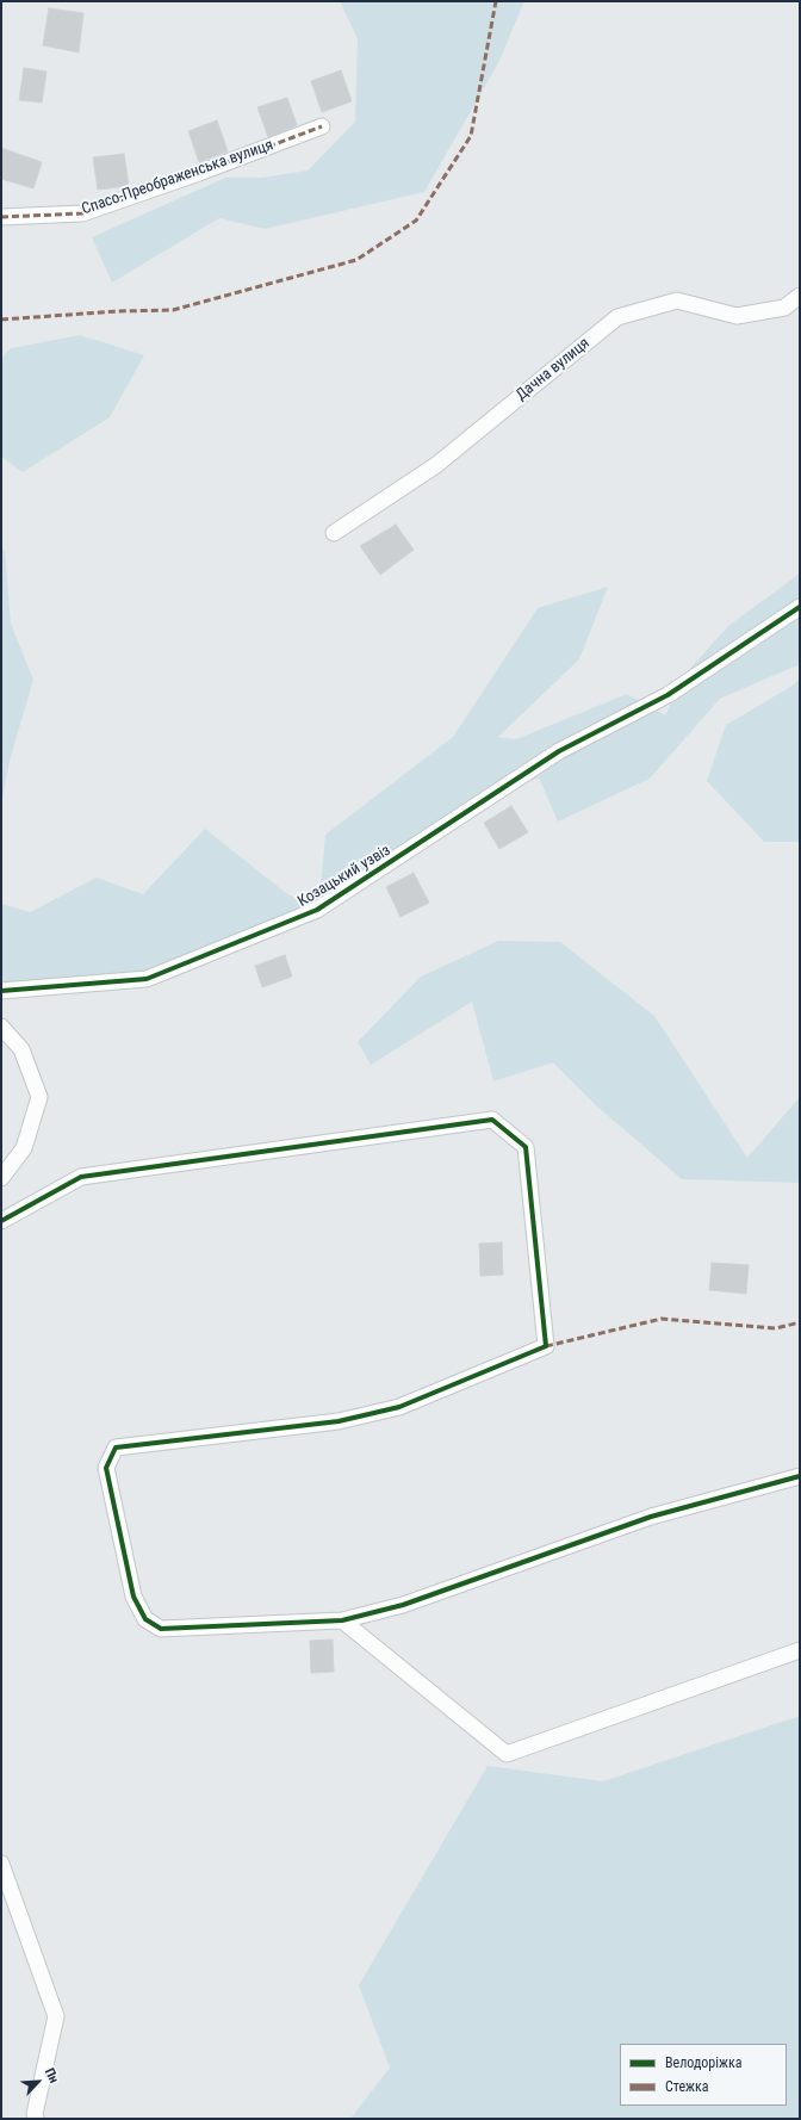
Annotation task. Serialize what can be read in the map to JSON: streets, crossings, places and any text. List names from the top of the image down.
{
  "streets": {
    "street": ["Спасо-Преображенська вулиця", "Дачна вулиця", "Козацький узвіз"]
  },
  "legend": ["Велодоріжка", "Стежка"],
  "north": "top right"
}
